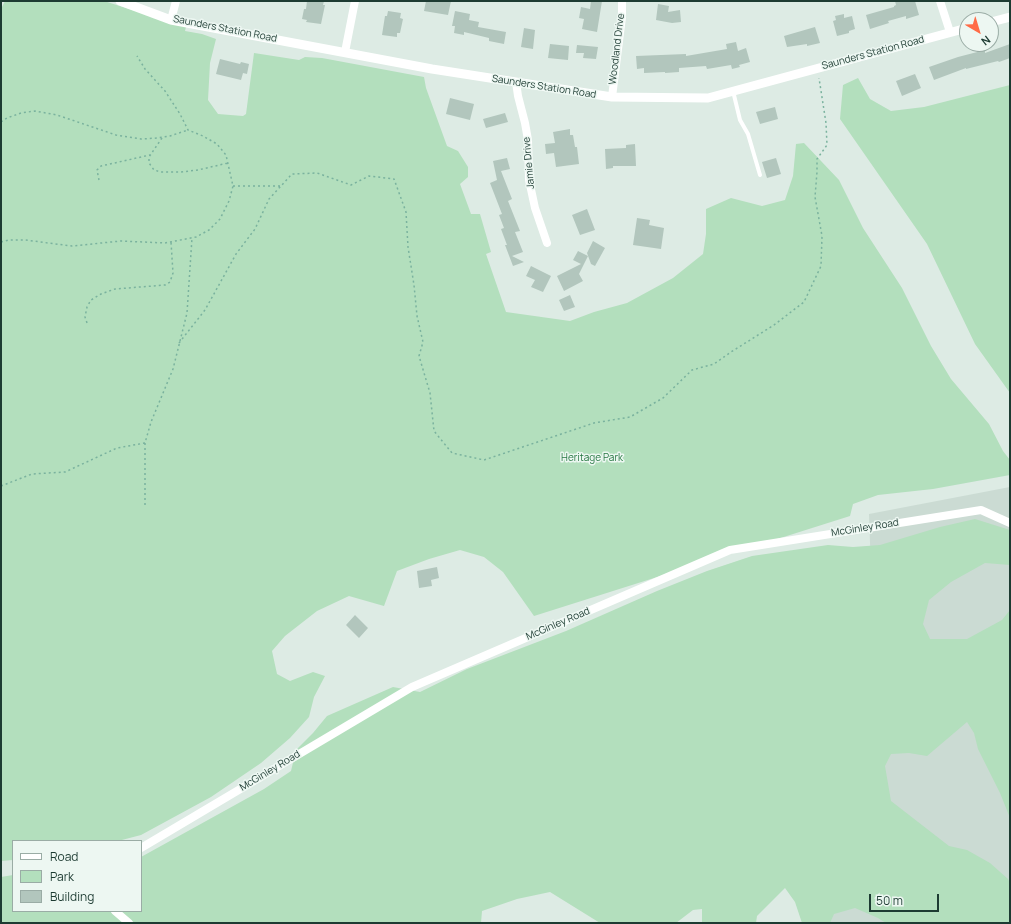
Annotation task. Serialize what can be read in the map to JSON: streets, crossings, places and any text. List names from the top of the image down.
{
  "streets": {
    "street": [
      "Saunders Station Road",
      "Woodland Drive",
      "Jamie Drive",
      "McGinley Road"
    ]
  },
  "crossings": [
    ["Saunders Station Road", "Woodland Drive"],
    ["Saunders Station Road", "Jamie Drive"]
  ],
  "parks": ["Heritage Park"],
  "legend": ["Road", "Park", "Building"],
  "scale_bar": "50 m",
  "north": "bottom right"
}
